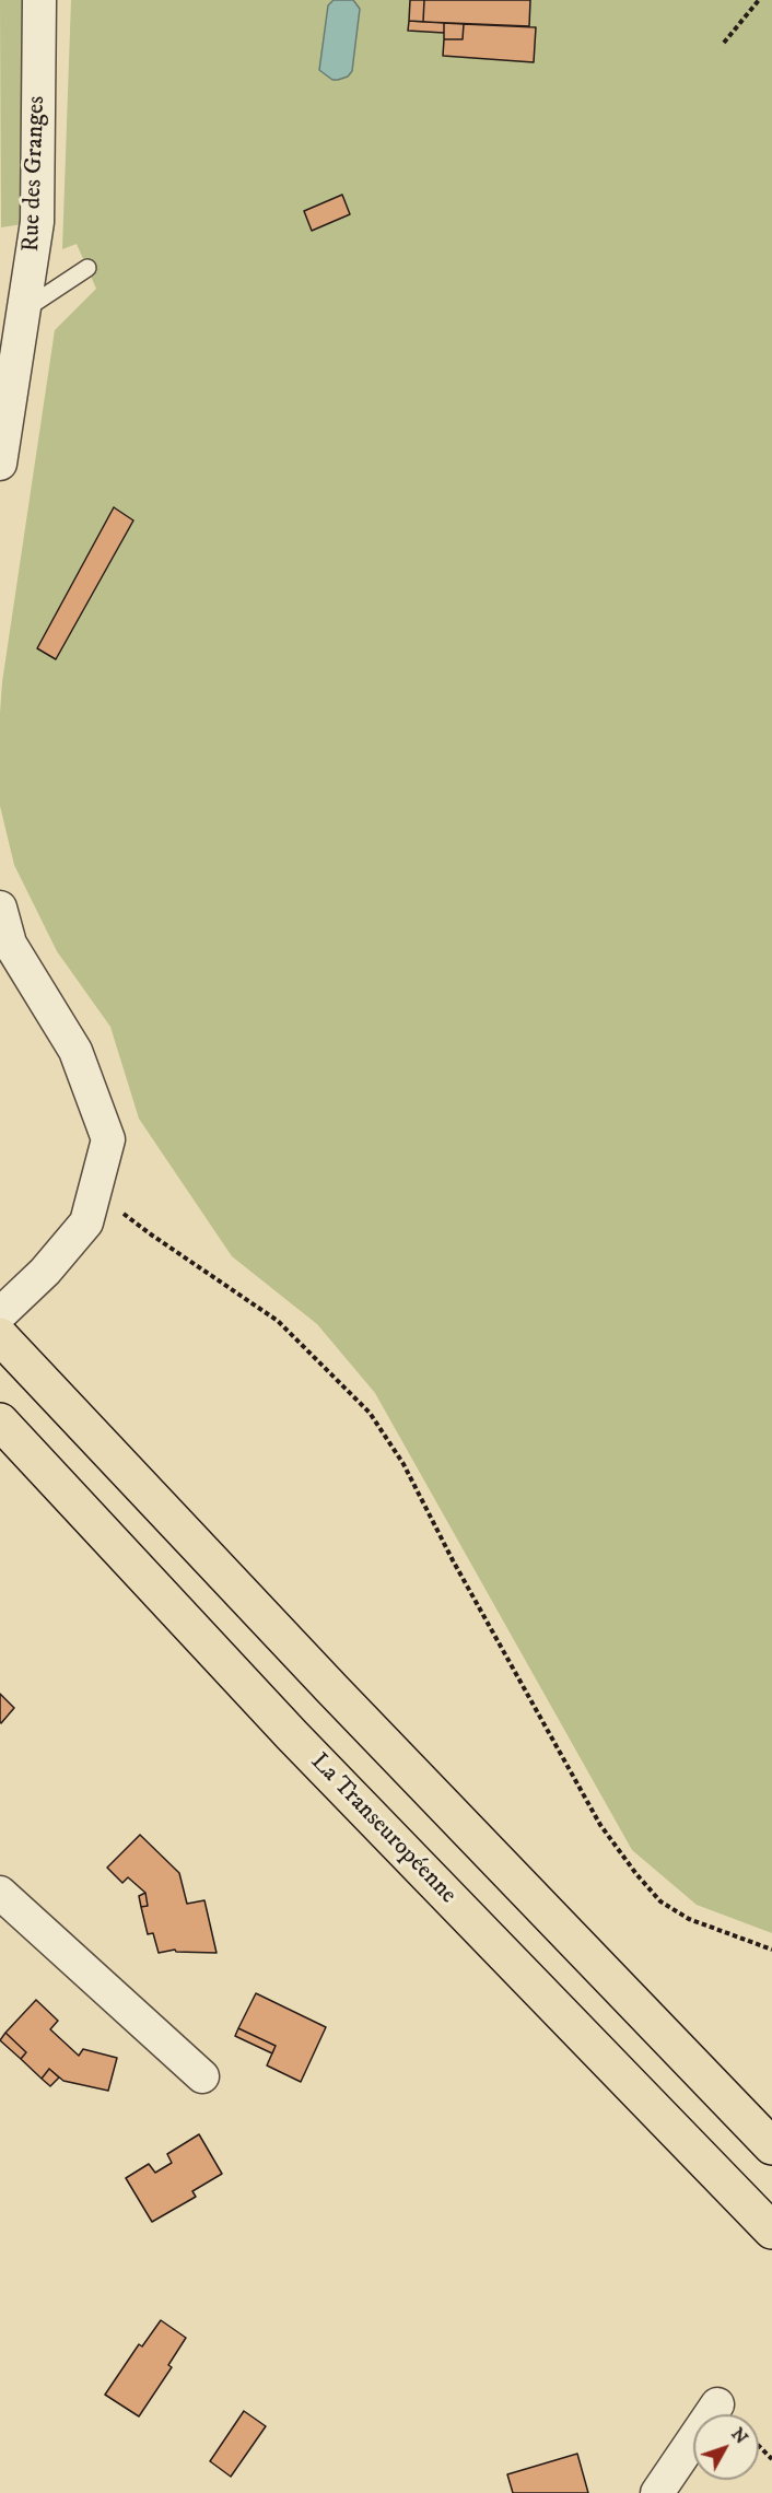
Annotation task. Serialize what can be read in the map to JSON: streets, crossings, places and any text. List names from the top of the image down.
{
  "streets": {
    "highway": ["La Transeuropéenne"],
    "street": ["Rue des Granges"]
  },
  "north": "top right"
}
